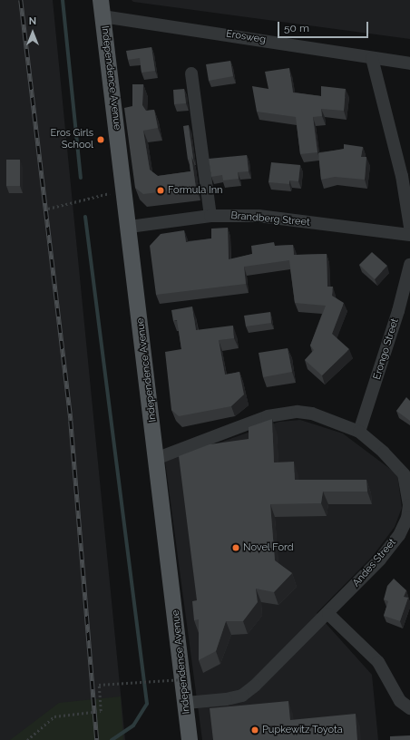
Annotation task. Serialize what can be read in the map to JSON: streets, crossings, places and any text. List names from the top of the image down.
{
  "streets": {
    "main road": ["Independence Avenue"],
    "street": [
      "Erosweg",
      "Brandberg Street",
      "Erongo Street",
      "Andes Street"
    ]
  },
  "crossings": [
    ["Erosweg", "Independence Avenue"],
    ["Independence Avenue", "Brandberg Street"],
    ["Independence Avenue", "Andes Street"],
    ["Erongo Street", "Andes Street"]
  ],
  "places": [
    "Eros Girls School",
    "Formula Inn",
    "Novel Ford",
    "Pupkewitz Toyota"
  ],
  "scale_bar": "50 m",
  "north": "top"
}
